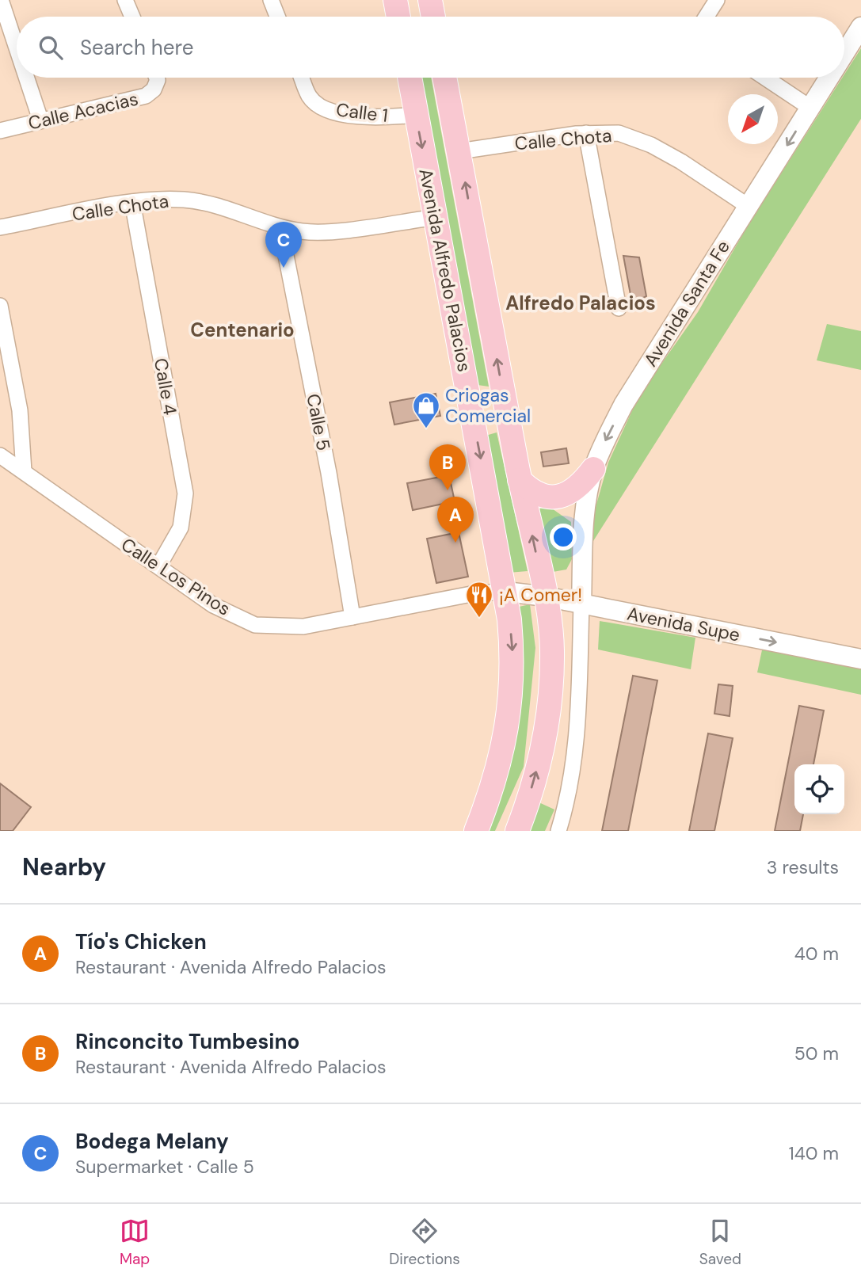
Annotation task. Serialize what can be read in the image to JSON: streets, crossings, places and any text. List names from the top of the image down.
{
  "streets": {
    "main road": ["Avenida Alfredo Palacios"],
    "street": [
      "Calle Acacias",
      "Calle 1",
      "Calle Chota",
      "Avenida Santa Fe",
      "Calle 4",
      "Calle 5",
      "Calle Los Pinos",
      "Avenida Supe"
    ]
  },
  "crossings": [
    ["Calle 1", "Avenida Alfredo Palacios"],
    ["Calle Chota", "Avenida Alfredo Palacios"],
    ["Calle Chota", "Avenida Santa Fe"],
    ["Calle Chota", "Calle 4"],
    ["Calle Chota", "Calle 5"],
    ["Avenida Alfredo Palacios", "Calle Los Pinos"],
    ["Avenida Alfredo Palacios", "Avenida Supe"],
    ["Avenida Santa Fe", "Avenida Supe"],
    ["Calle 4", "Calle Los Pinos"],
    ["Calle 5", "Calle Los Pinos"],
    ["Calle Los Pinos", "Avenida Supe"]
  ],
  "one_way": ["Avenida Santa Fe", "Avenida Supe"],
  "districts": ["Alfredo Palacios", "Centenario"],
  "places": {
    "shop": ["Criogas Comercial"],
    "restaurant": ["¡A Comer!"]
  },
  "north": "bottom left",
  "page": {
    "search": "Search here",
    "pins": ["C", "B", "A"],
    "heading": ["Nearby", "3 results"],
    "list": [
      {
        "mark": "A",
        "name": "Tío's Chicken",
        "note": "Restaurant · Avenida Alfredo Palacios",
        "value": "40 m"
      },
      {
        "mark": "B",
        "name": "Rinconcito Tumbesino",
        "note": "Restaurant · Avenida Alfredo Palacios",
        "value": "50 m"
      },
      {
        "mark": "C",
        "name": "Bodega Melany",
        "note": "Supermarket · Calle 5",
        "value": "140 m"
      }
    ],
    "nav": ["Map", "Directions", "Saved"]
  }
}
